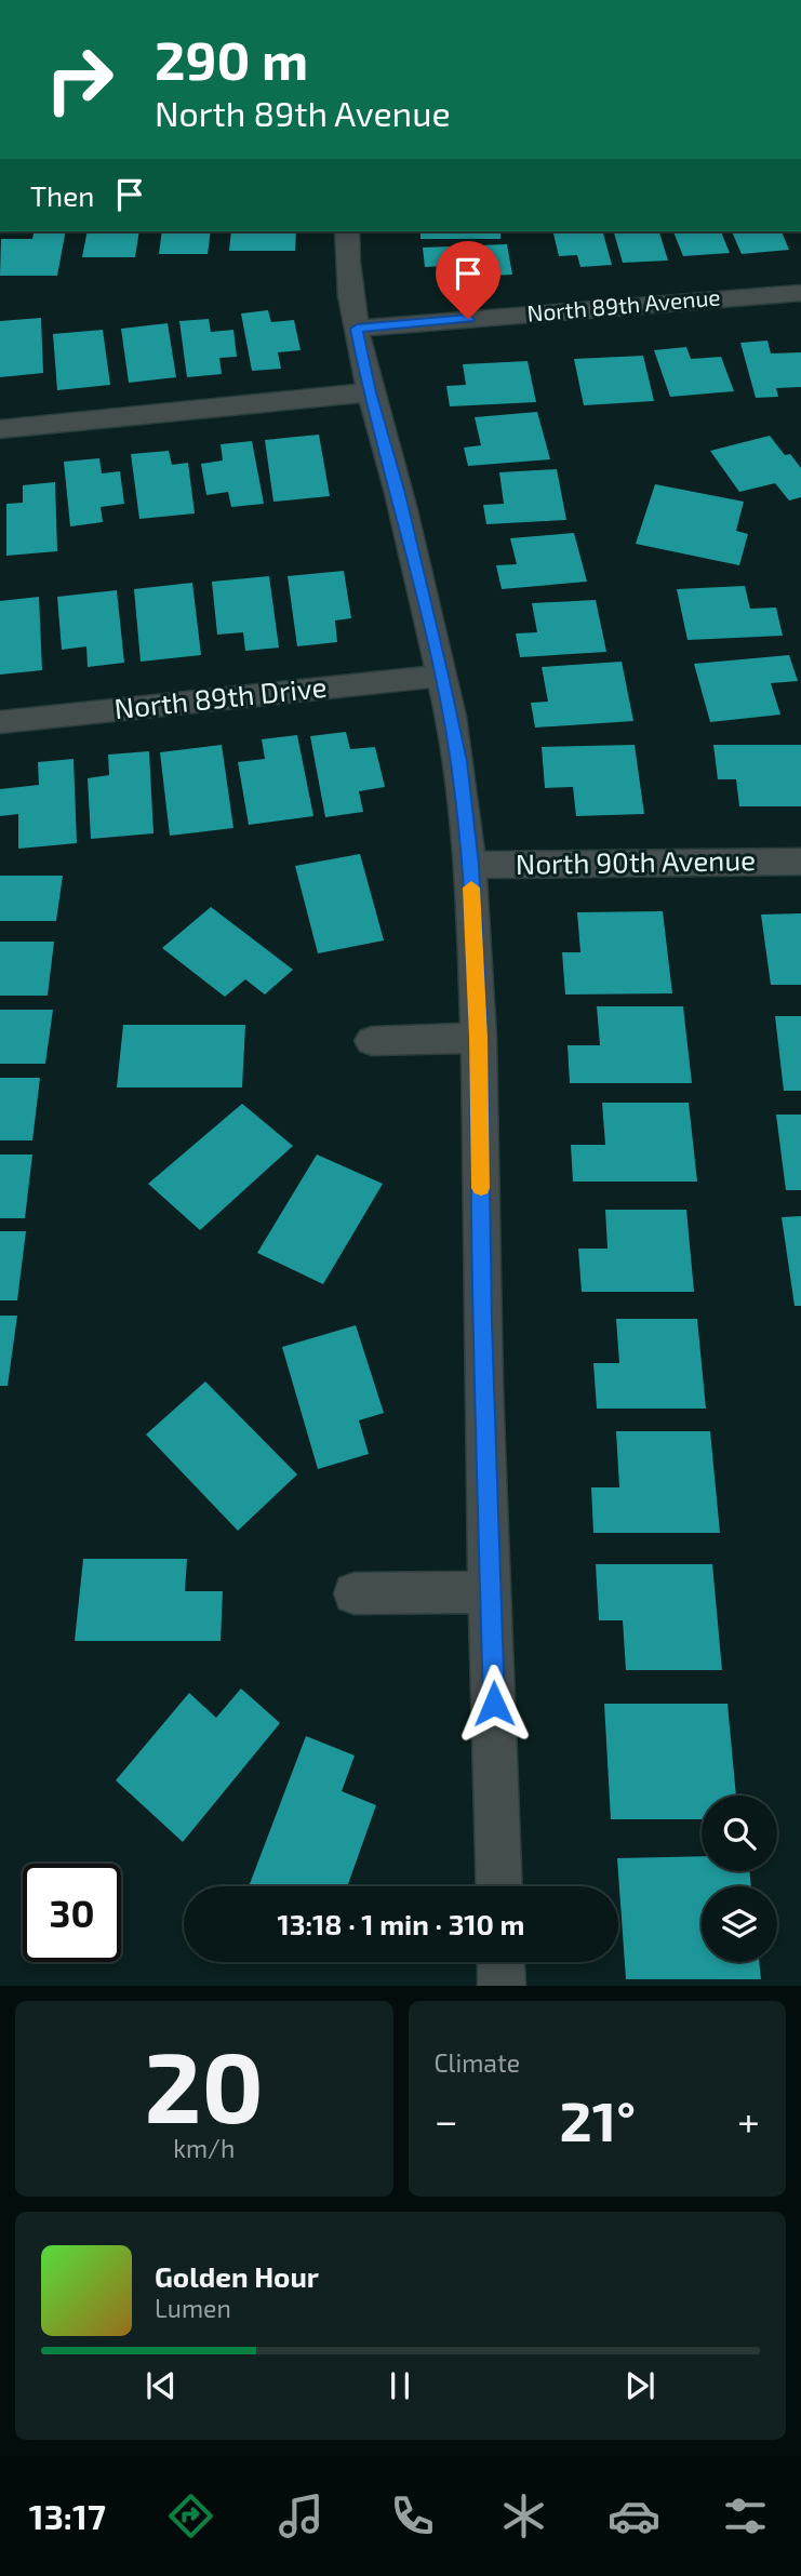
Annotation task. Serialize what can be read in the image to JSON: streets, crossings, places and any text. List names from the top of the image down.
{
  "streets": {
    "street": ["North 89th Avenue", "North 89th Drive", "North 90th Avenue"]
  },
  "page": {
    "turn": ["290 m", "North 89th Avenue"],
    "then": "Then",
    "limit": "30",
    "trip": "13:18 · 1 min · 310 m",
    "tile": [
      ["20", "km/h"],
      "Climate"
    ],
    "heat": ["−", "21°", "+"],
    "song": ["Golden Hour", "Lumen"],
    "tabs": "13:17"
  }
}
